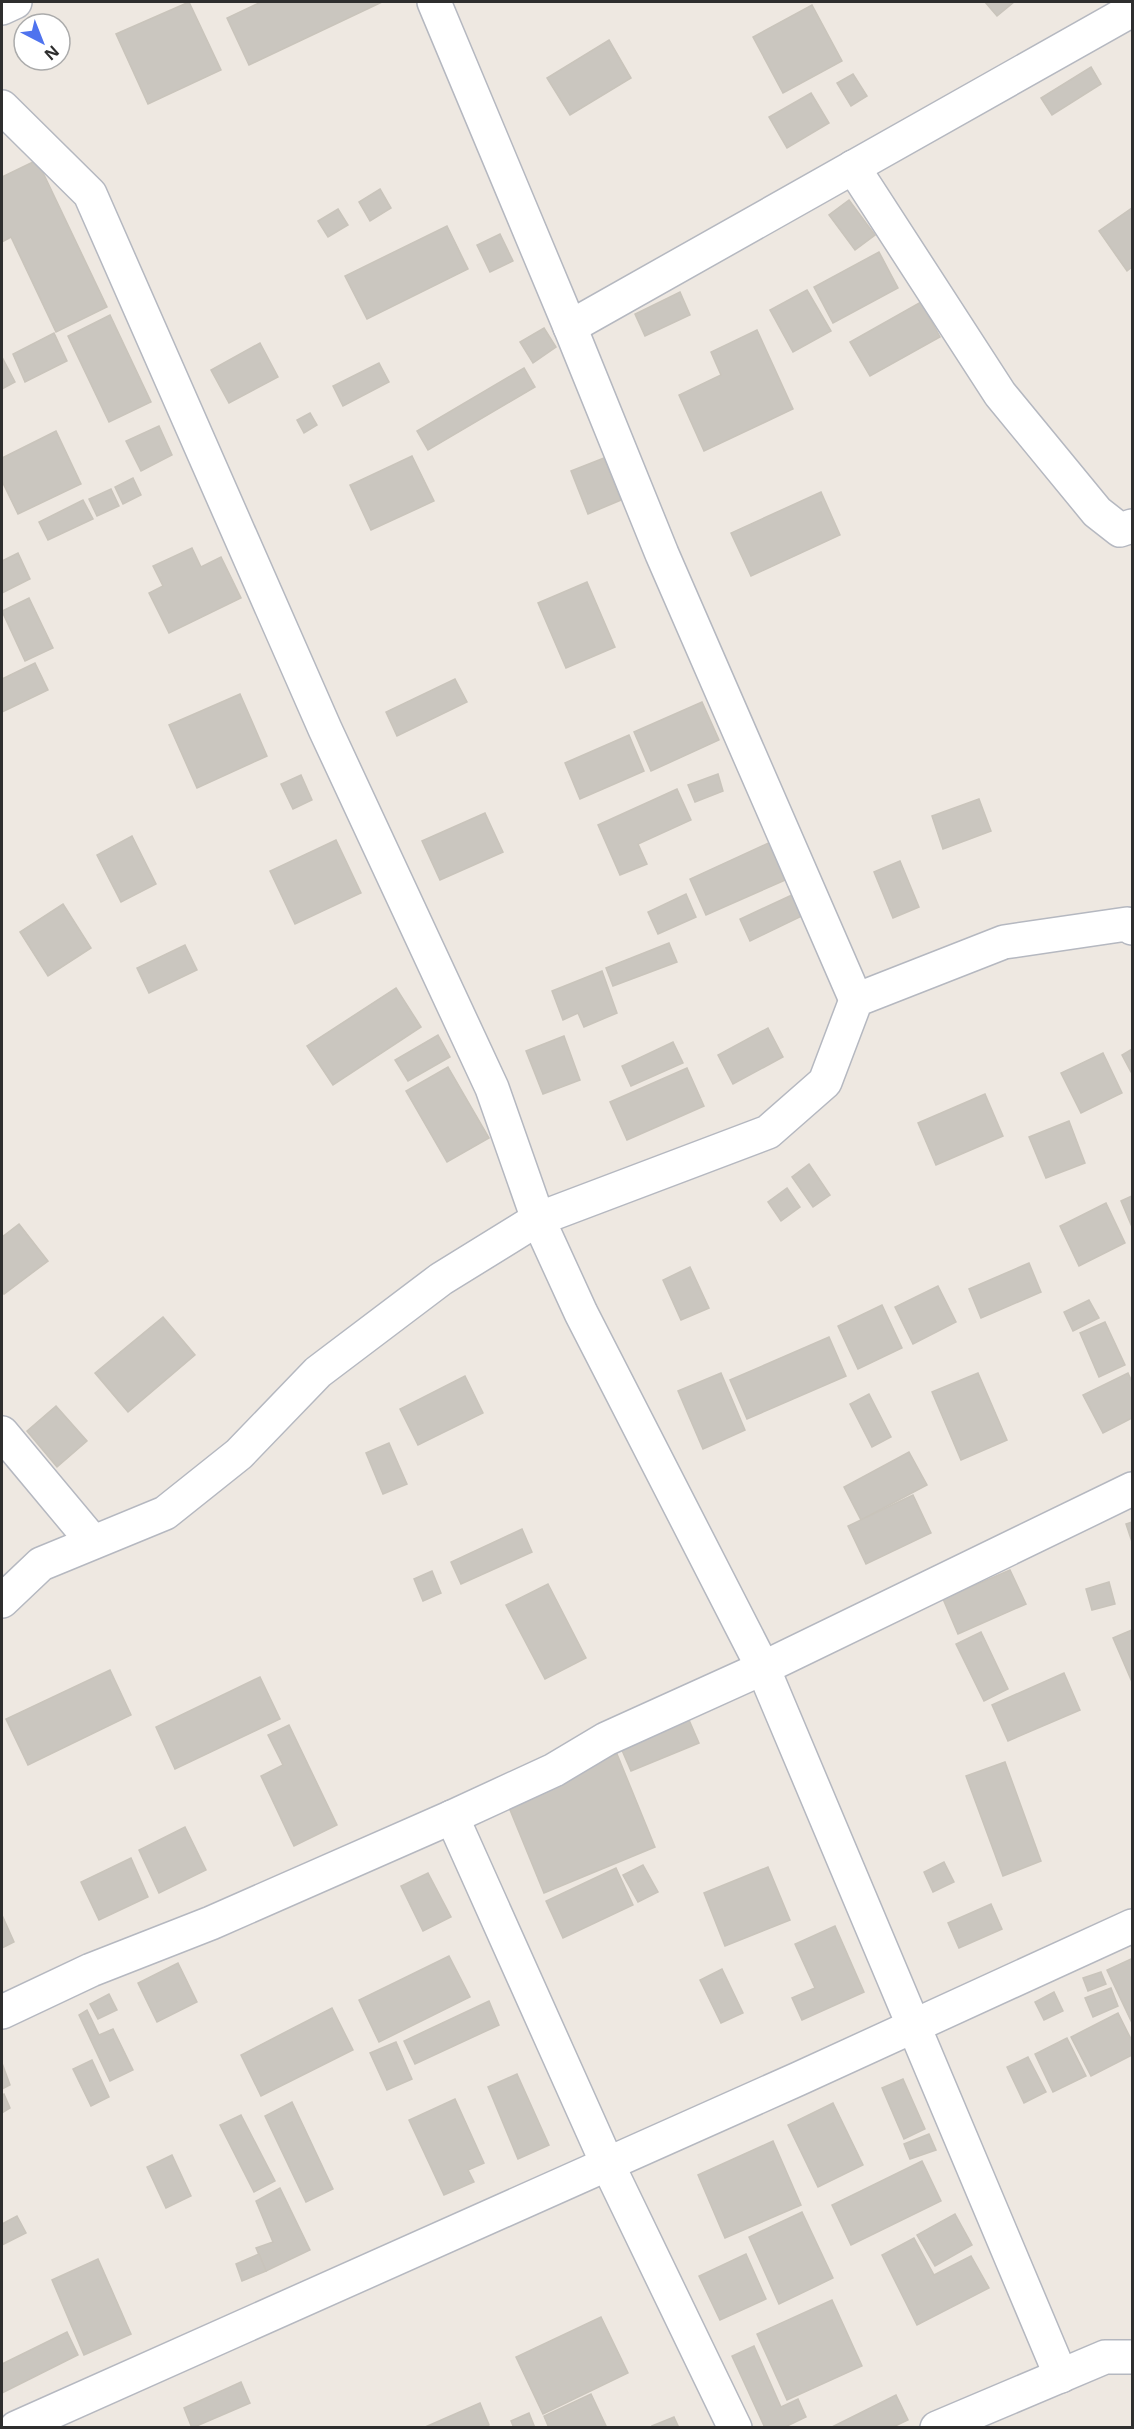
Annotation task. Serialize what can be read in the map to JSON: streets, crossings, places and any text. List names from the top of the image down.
{
  "north": "bottom right"
}
